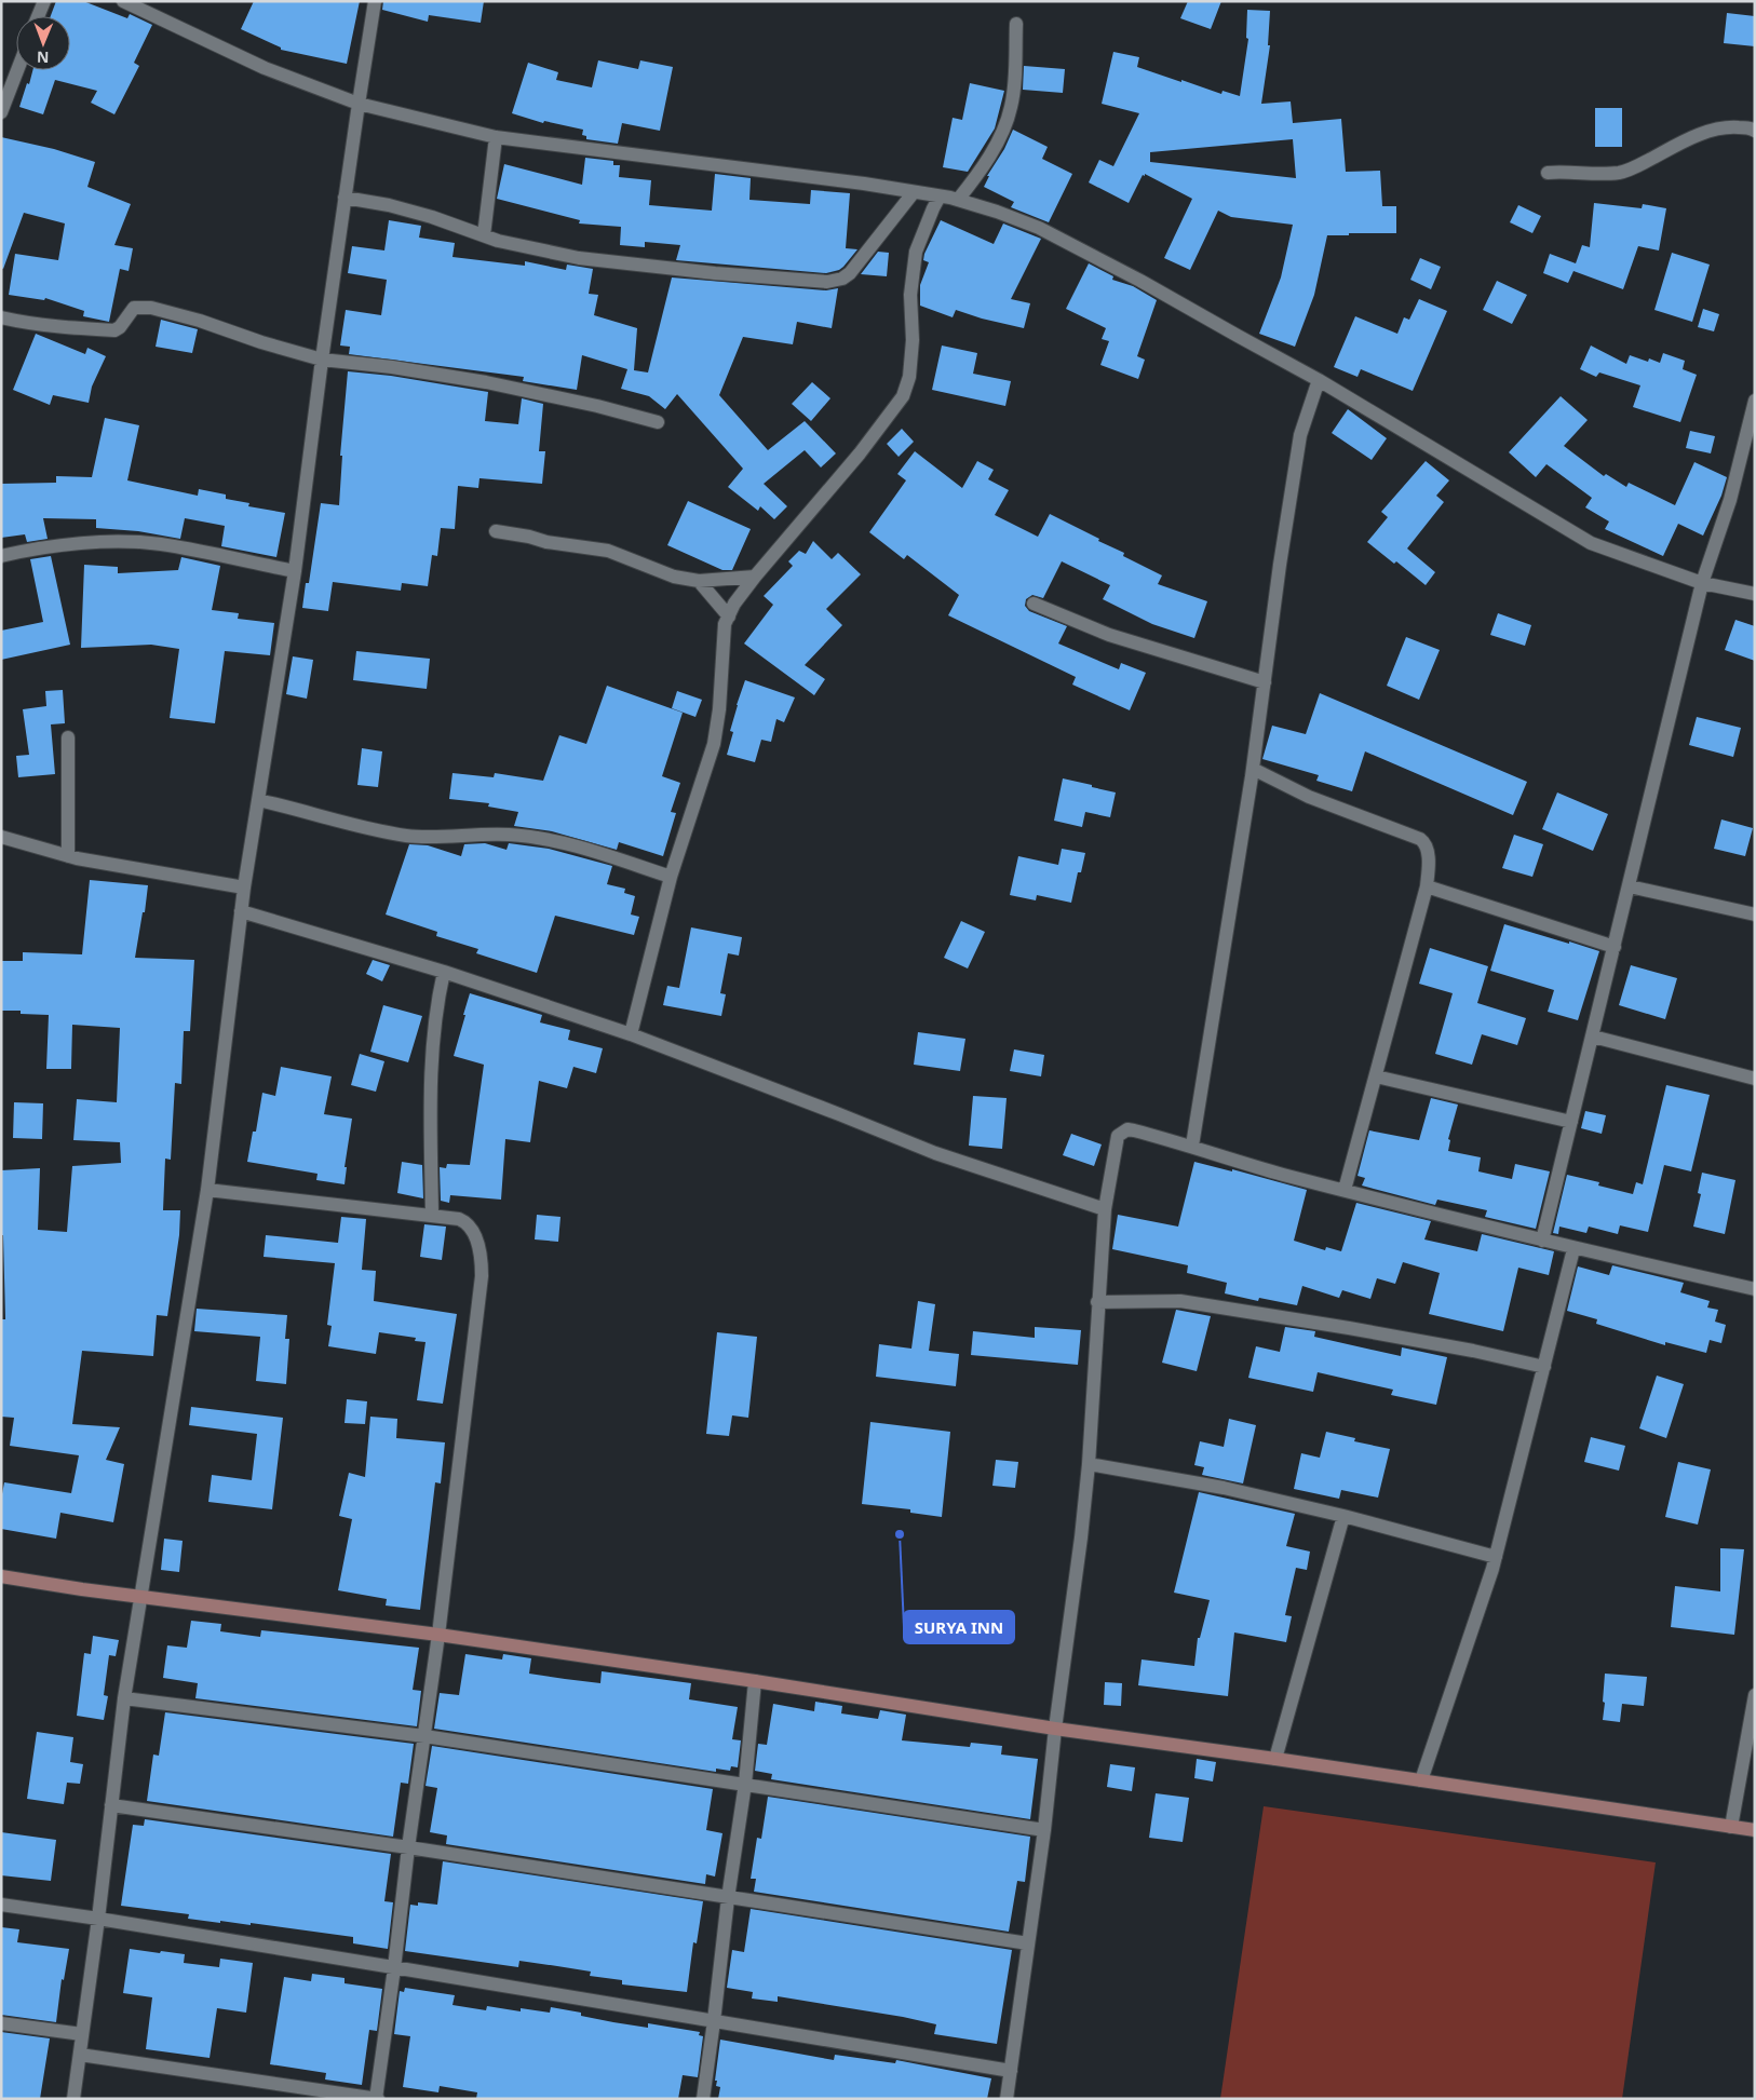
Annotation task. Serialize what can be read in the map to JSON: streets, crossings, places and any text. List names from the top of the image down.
{
  "places": ["SURYA INN"],
  "north": "bottom"
}
